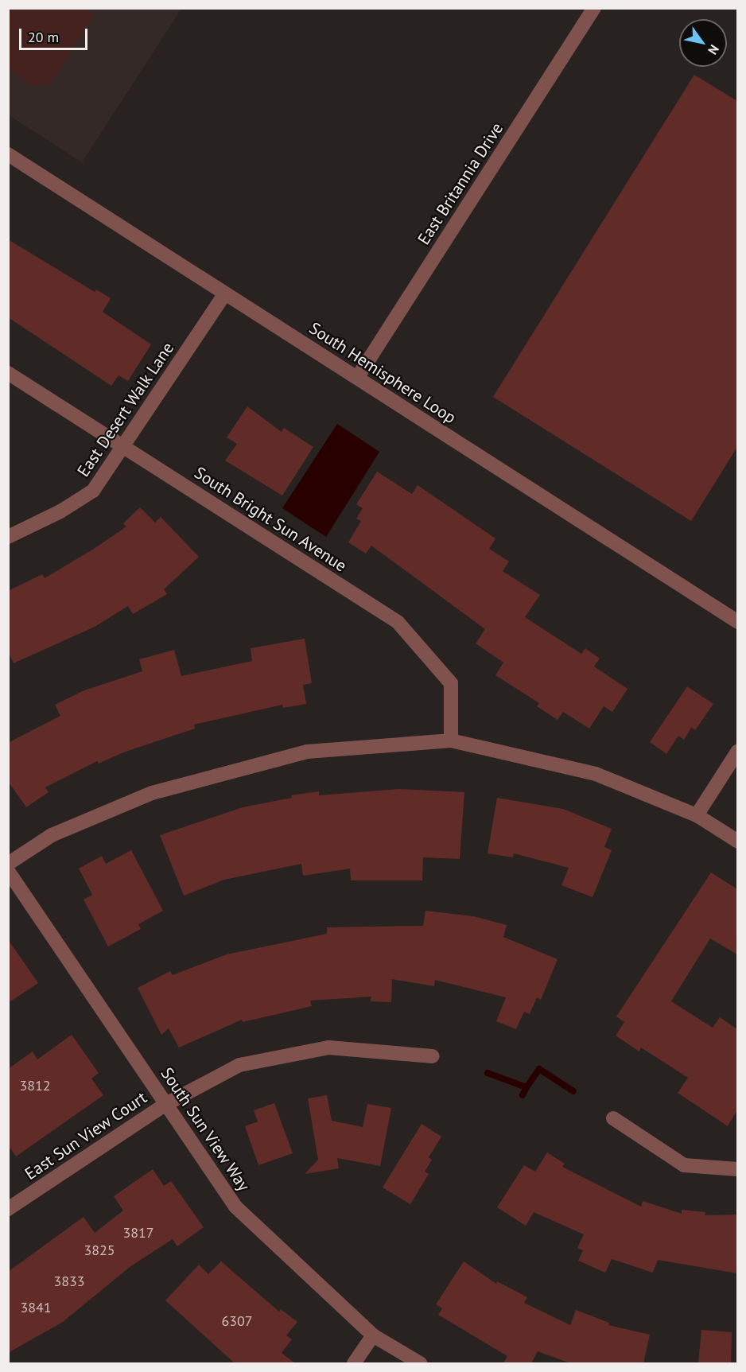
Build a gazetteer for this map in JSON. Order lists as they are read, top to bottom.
{
  "streets": {
    "street": [
      "East Britannia Drive",
      "South Hemisphere Loop",
      "East Desert Walk Lane",
      "South Bright Sun Avenue",
      "South Sun View Way",
      "East Sun View Court"
    ]
  },
  "crossings": [
    ["East Britannia Drive", "South Hemisphere Loop"],
    ["South Hemisphere Loop", "East Desert Walk Lane"],
    ["East Desert Walk Lane", "South Bright Sun Avenue"],
    ["South Sun View Way", "East Sun View Court"]
  ],
  "house_numbers": [
    "3812",
    "3817",
    "3825",
    "3833",
    "3841",
    "6307"
  ],
  "scale_bar": "20 m",
  "north": "bottom right"
}
